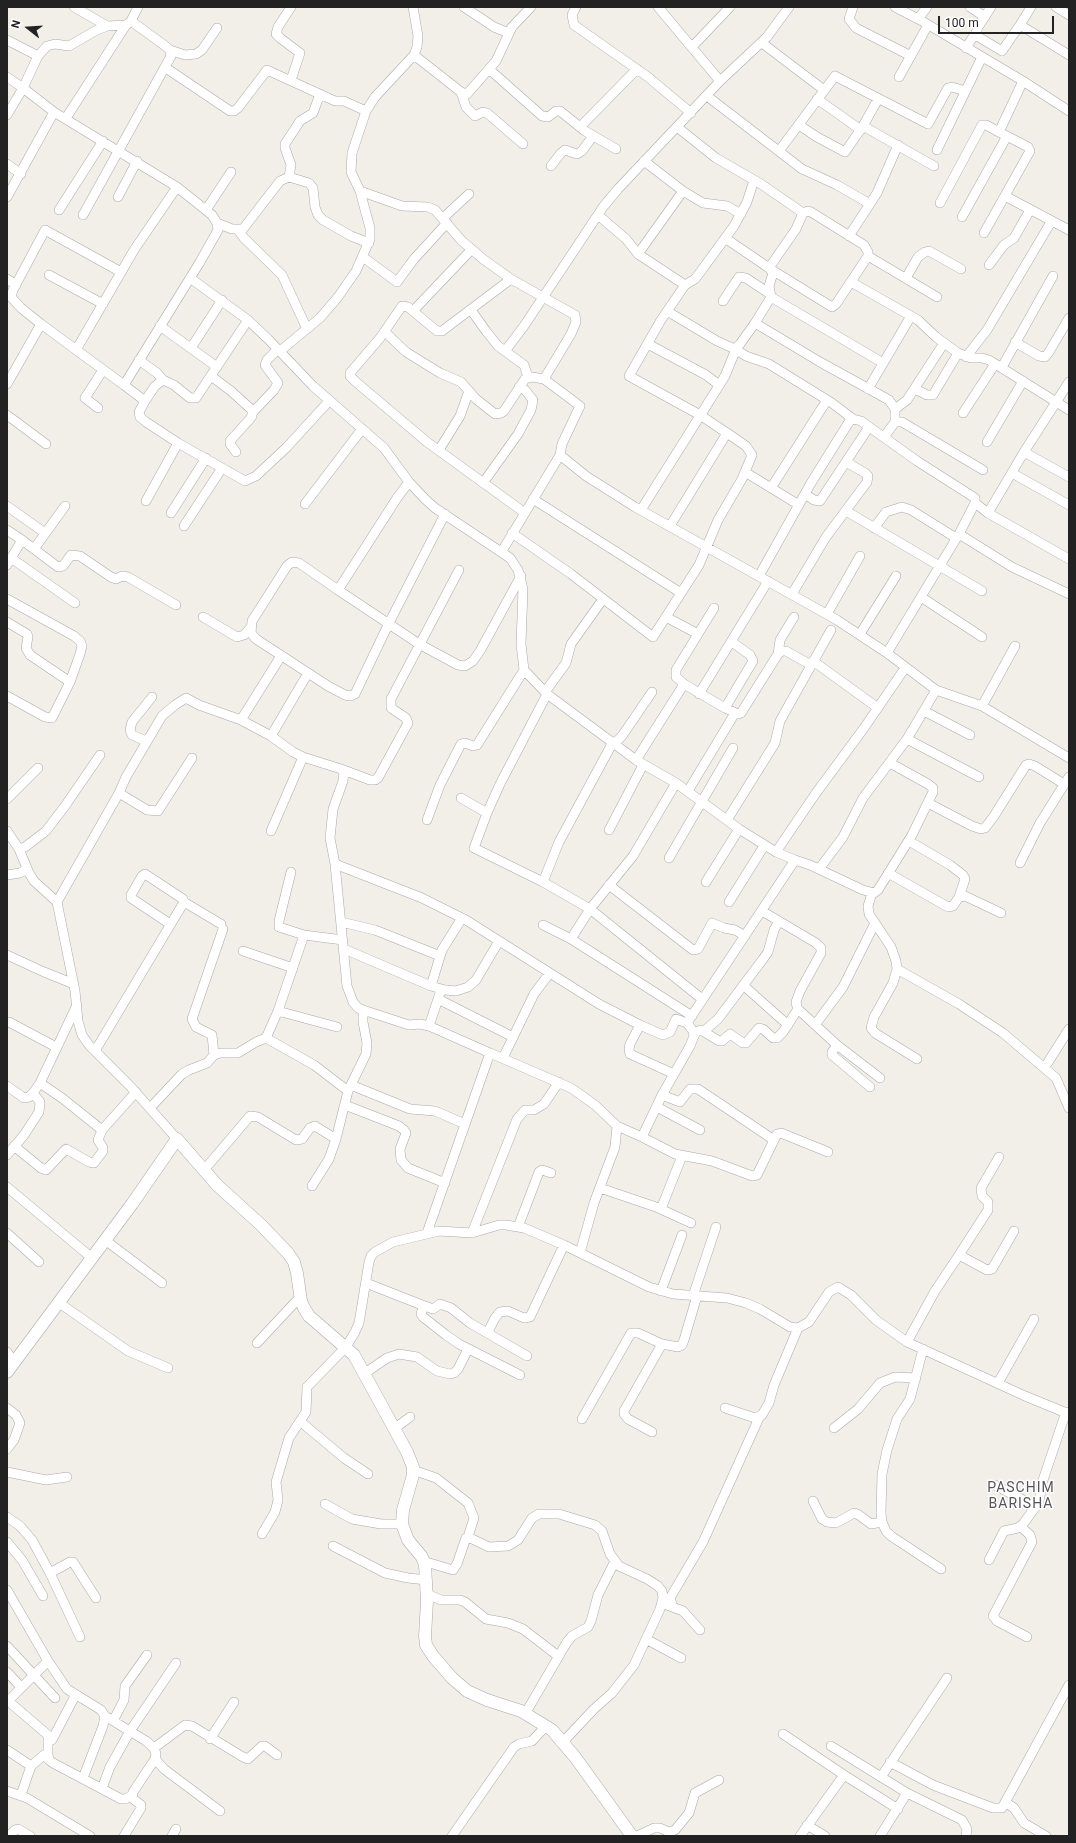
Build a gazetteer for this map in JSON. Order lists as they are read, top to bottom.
{
  "districts": ["PASCHIM BARISHA"],
  "scale_bar": "100 m",
  "north": "left"
}
